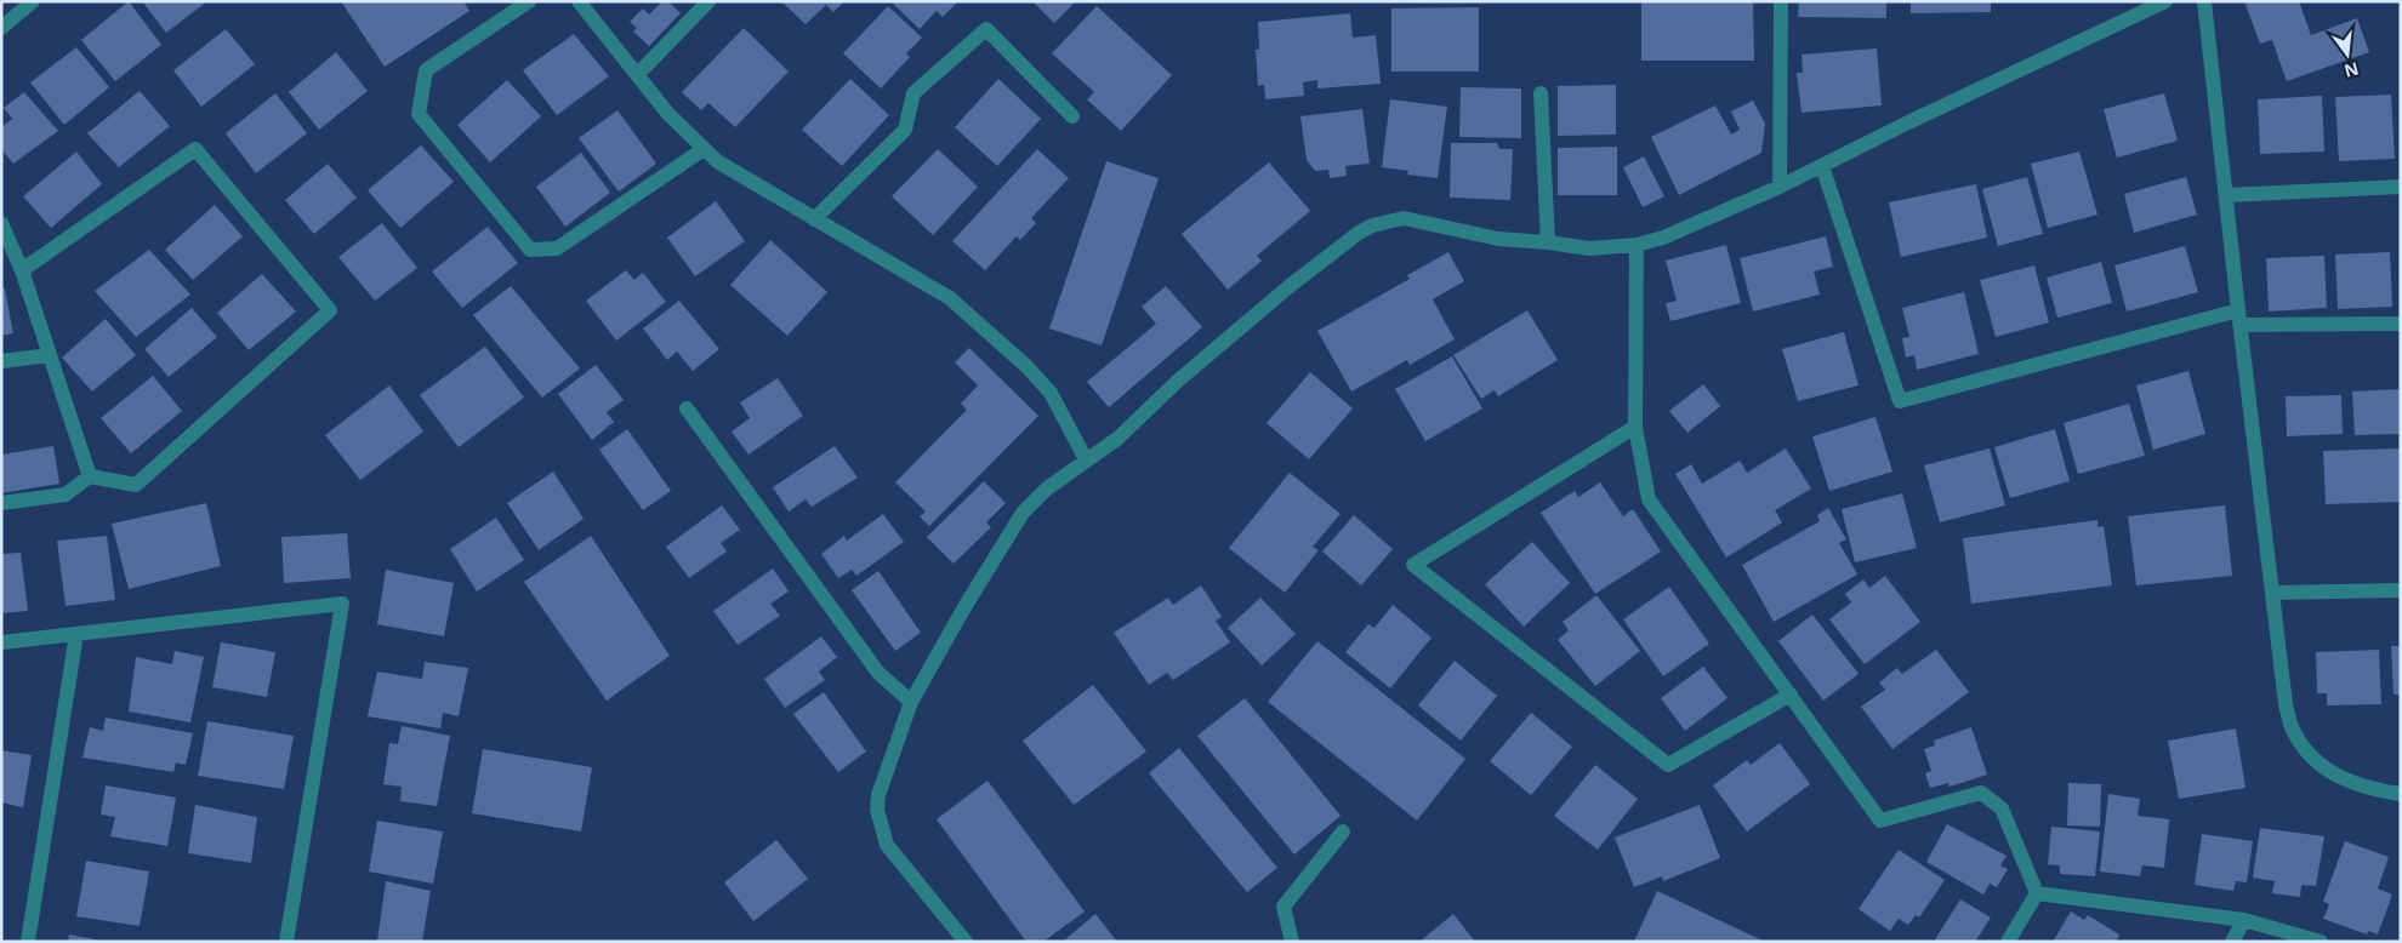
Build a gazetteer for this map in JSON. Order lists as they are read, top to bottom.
{
  "north": "bottom"
}
